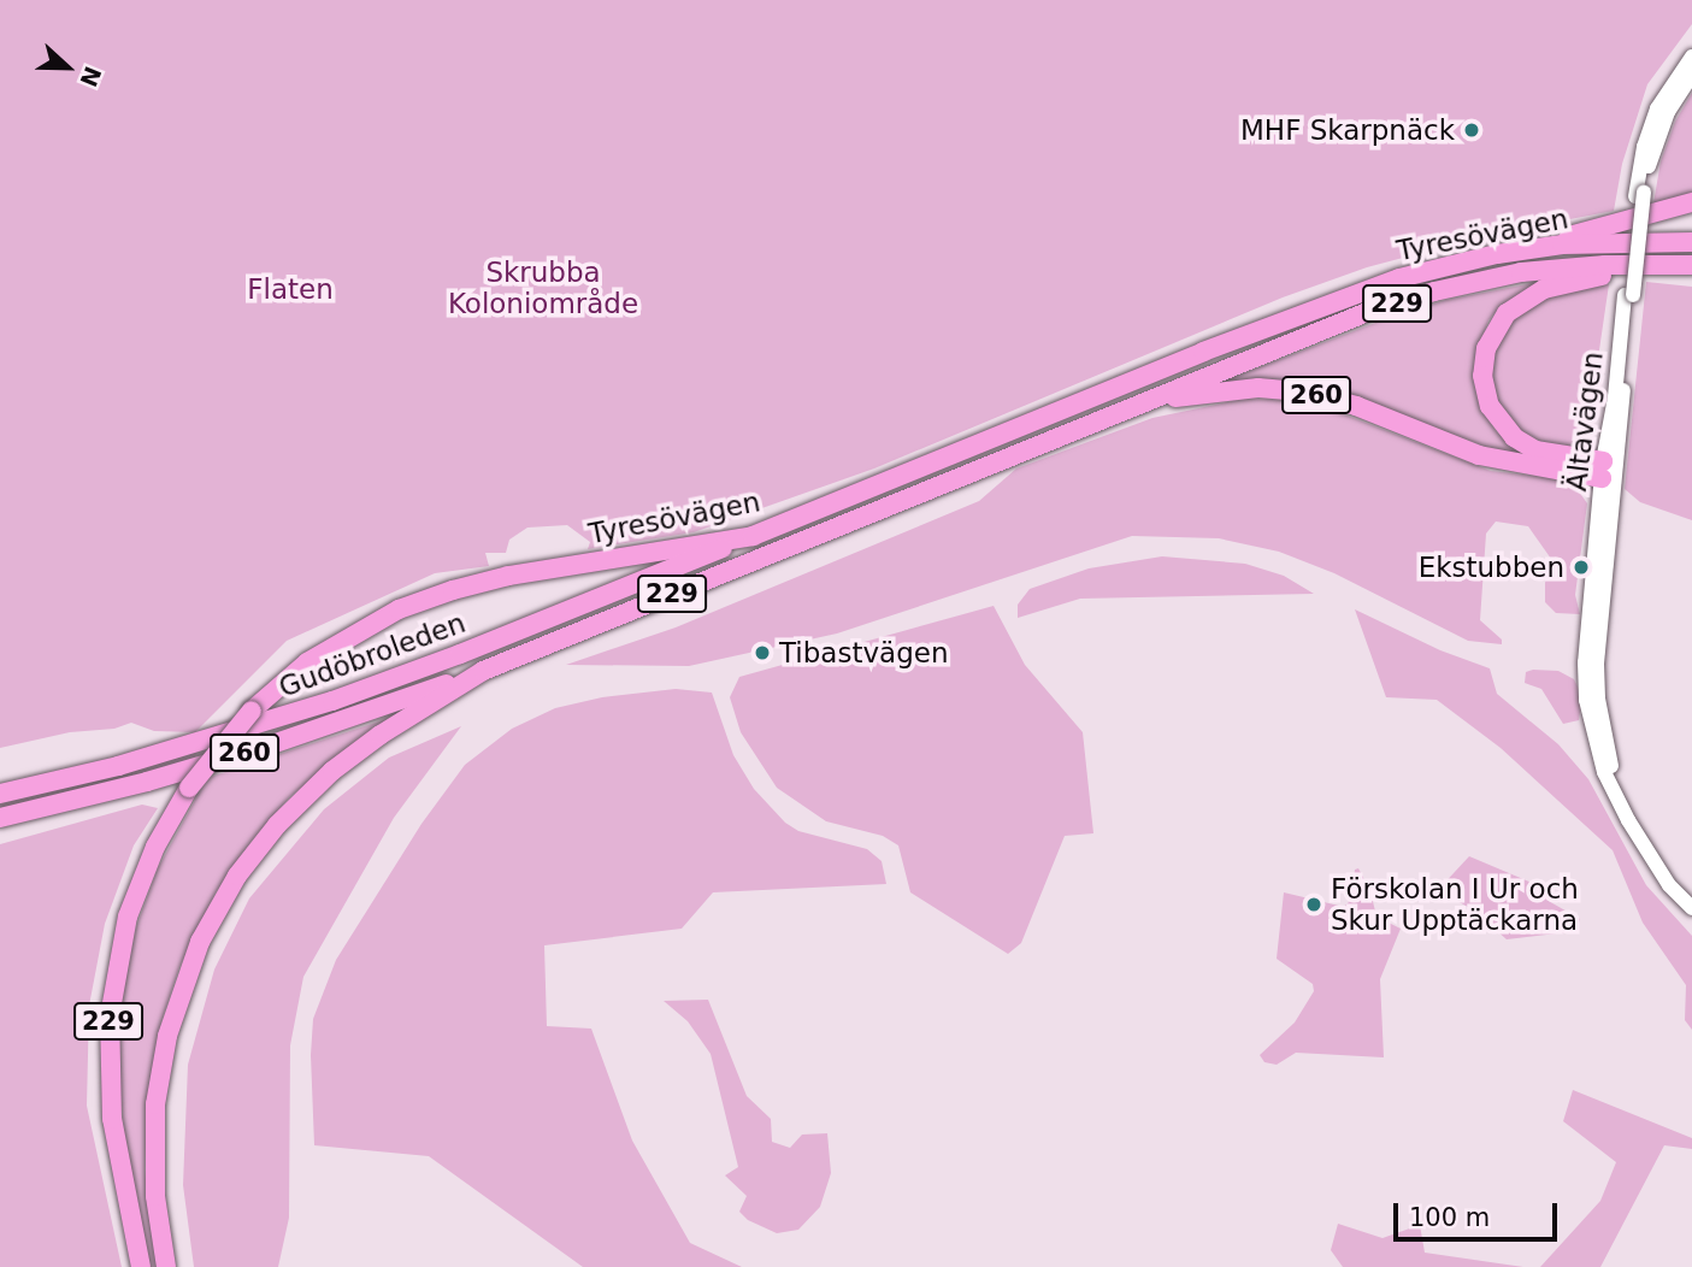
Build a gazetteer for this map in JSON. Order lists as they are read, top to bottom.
{
  "streets": {
    "highway": [
      "Tyresövägen",
      "229",
      "260",
      "Gudöbroleden"
    ],
    "main road": ["Ältavägen"]
  },
  "crossings": [
    ["Tyresövägen", "260"],
    ["Tyresövägen", "Gudöbroleden"],
    ["260", "Ältavägen"]
  ],
  "parks": ["Skrubba Koloniområde", "Flaten"],
  "places": [
    "MHF Skarpnäck",
    "Ekstubben",
    "Tibastvägen",
    "Förskolan I Ur och Skur Upptäckarna"
  ],
  "scale_bar": "100 m",
  "north": "right"
}
